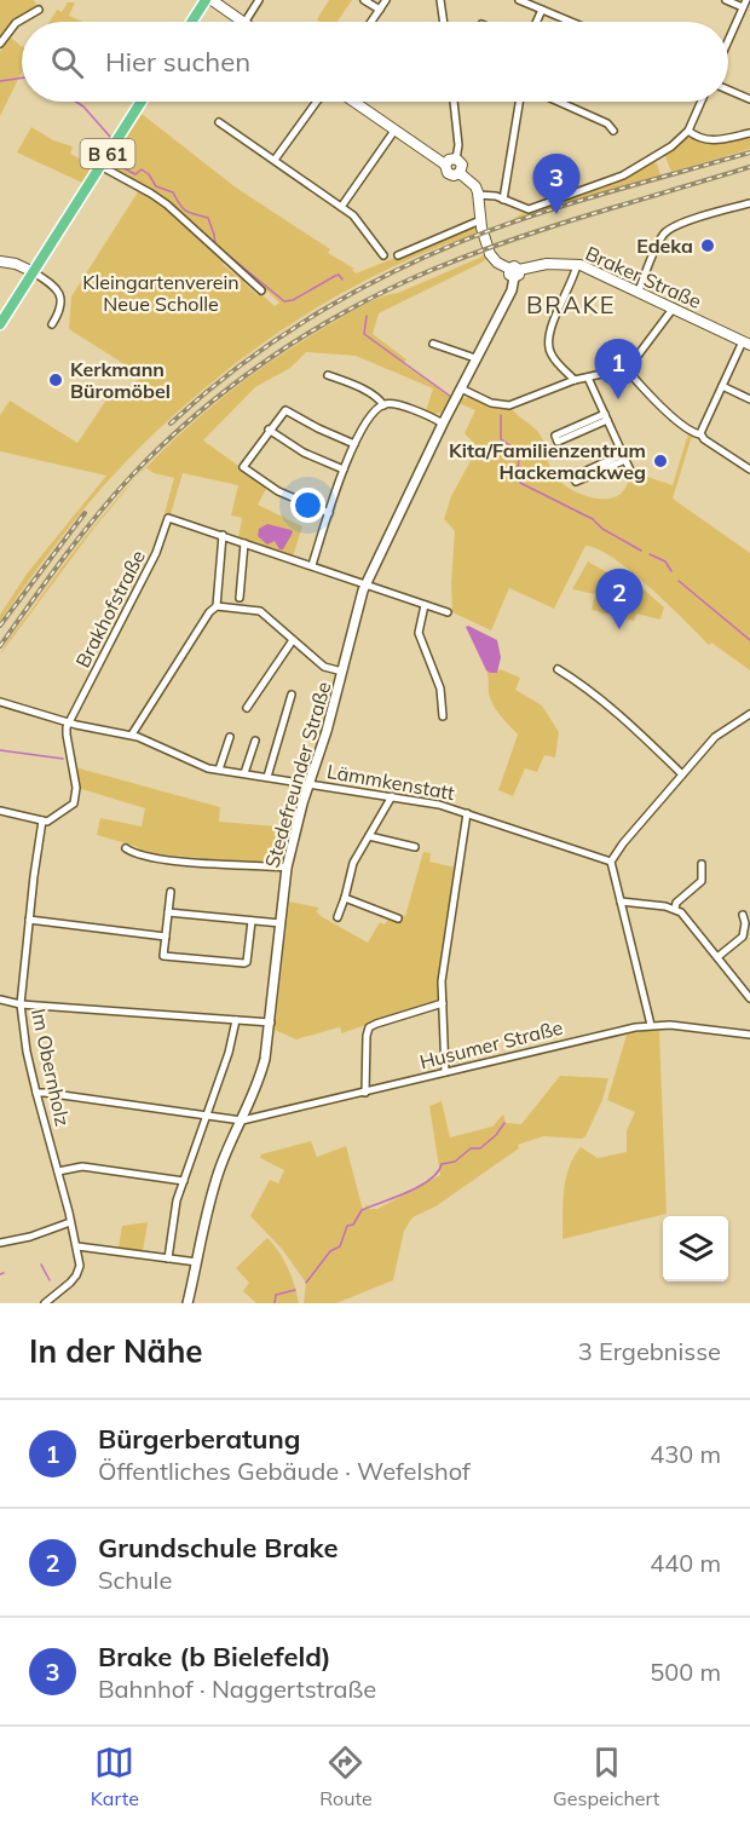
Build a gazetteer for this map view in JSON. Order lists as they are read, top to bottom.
{
  "streets": {
    "main road": ["B 61", "Braker Straße"],
    "street": [
      "Brakhofstraße",
      "Stedefreunder Straße",
      "Lämmkenstatt",
      "Husumer Straße",
      "Im Obernholz"
    ]
  },
  "crossings": [
    ["Braker Straße", "Stedefreunder Straße"],
    ["Brakhofstraße", "Stedefreunder Straße"],
    ["Brakhofstraße", "Lämmkenstatt"],
    ["Brakhofstraße", "Im Obernholz"],
    ["Stedefreunder Straße", "Lämmkenstatt"],
    ["Stedefreunder Straße", "Husumer Straße"]
  ],
  "districts": ["BRAKE"],
  "parks": ["Kleingartenverein Neue Scholle"],
  "places": ["Edeka", "Kerkmann Büromöbel", "Kita/Familienzentrum Hackemackweg"],
  "page": {
    "search": "Hier suchen",
    "pins": ["3", "1", "2"],
    "heading": ["In der Nähe", "3 Ergebnisse"],
    "list": [
      {
        "mark": "1",
        "name": "Bürgerberatung",
        "note": "Öffentliches Gebäude · Wefelshof",
        "value": "430 m"
      },
      {
        "mark": "2",
        "name": "Grundschule Brake",
        "note": "Schule",
        "value": "440 m"
      },
      {
        "mark": "3",
        "name": "Brake (b Bielefeld)",
        "note": "Bahnhof · Naggertstraße",
        "value": "500 m"
      }
    ],
    "nav": ["Karte", "Route", "Gespeichert"]
  }
}
